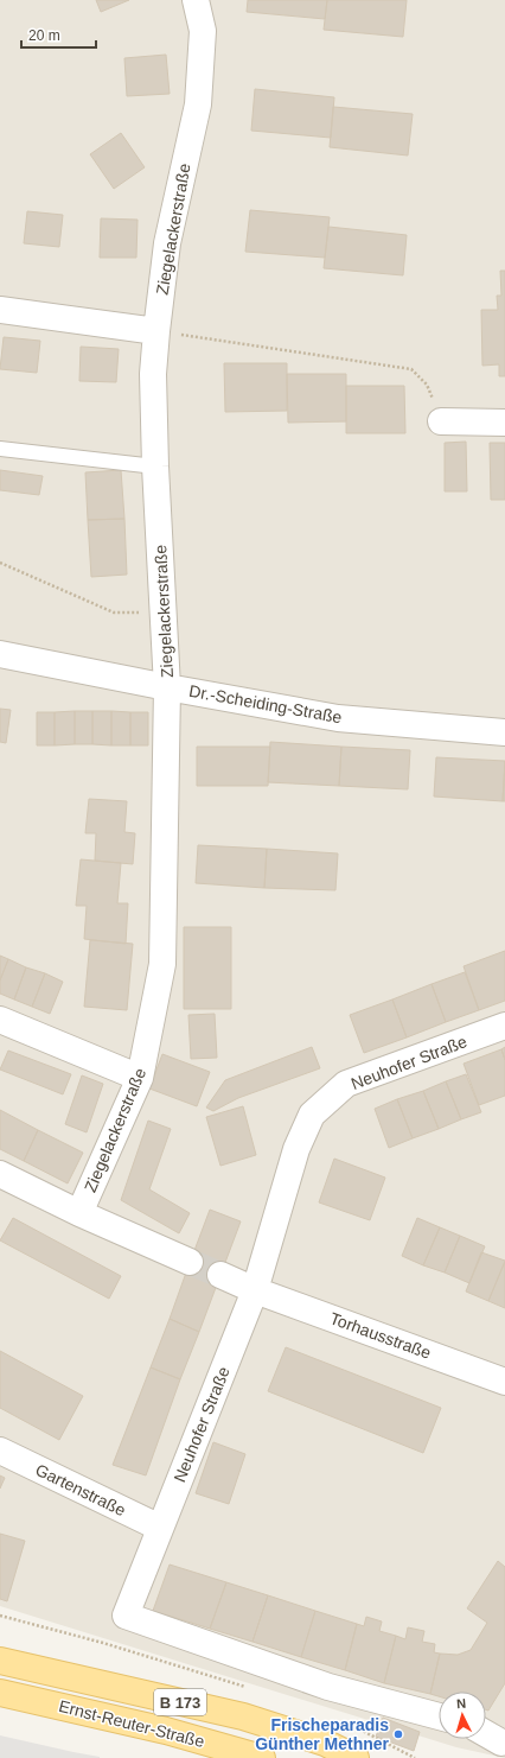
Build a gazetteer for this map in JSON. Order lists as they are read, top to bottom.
{
  "streets": {
    "main road": ["B 173", "Ernst-Reuter-Straße"],
    "street": [
      "Ziegelackerstraße",
      "Dr.-Scheiding-Straße",
      "Neuhofer Straße",
      "Torhausstraße",
      "Gartenstraße"
    ]
  },
  "crossings": [
    ["Ziegelackerstraße", "Dr.-Scheiding-Straße"],
    ["Neuhofer Straße", "Torhausstraße"],
    ["Neuhofer Straße", "Gartenstraße"]
  ],
  "places": ["Frischeparadis Günther Methner"],
  "scale_bar": "20 m",
  "north": "top"
}
